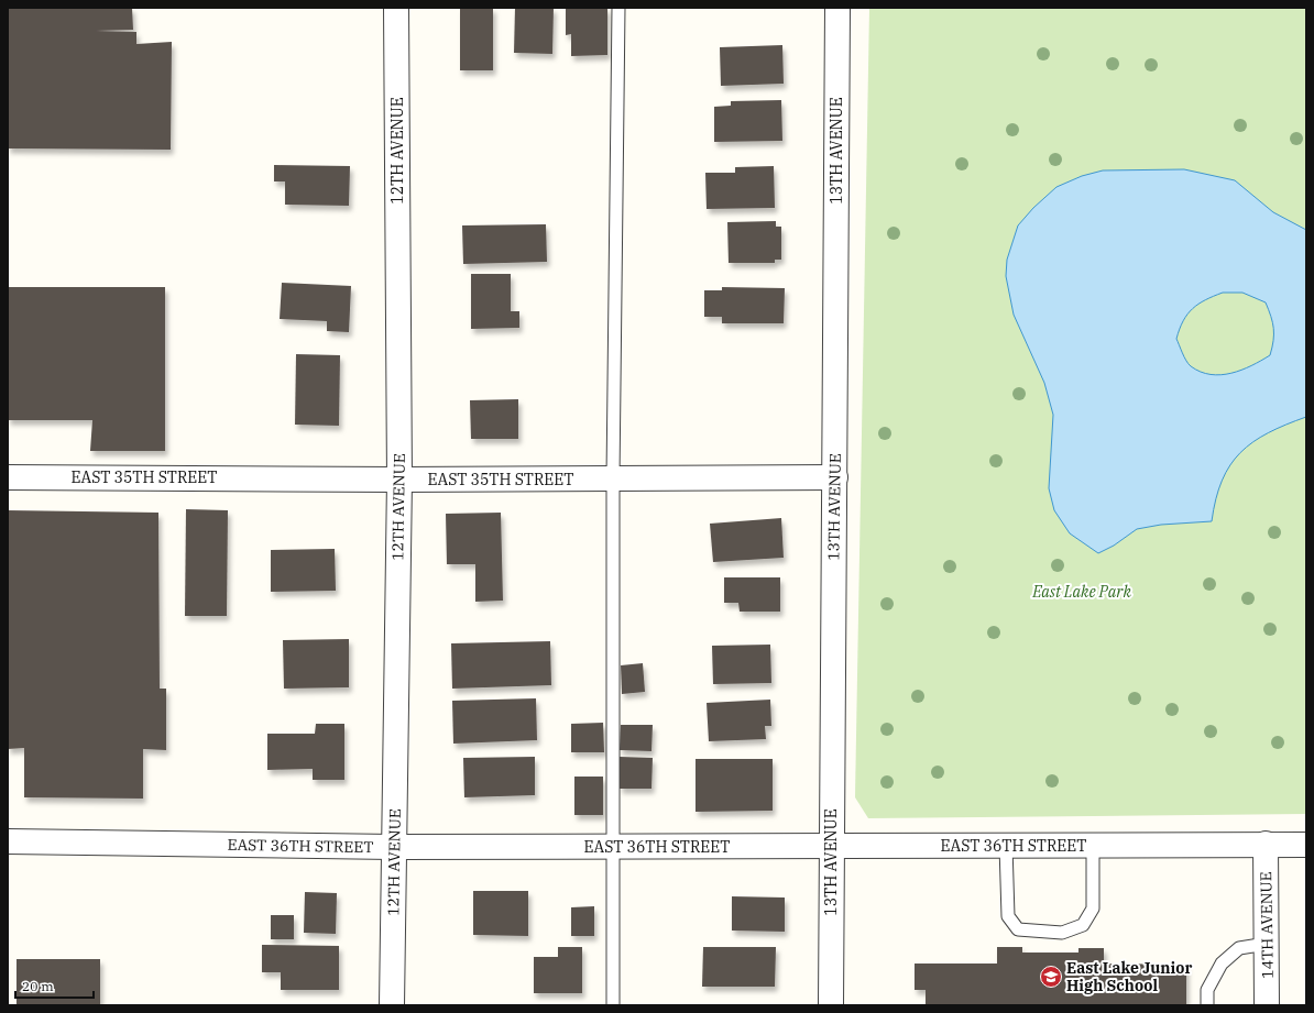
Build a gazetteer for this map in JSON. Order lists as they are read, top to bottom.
{
  "streets": {
    "street": [
      "12TH AVENUE",
      "13TH AVENUE",
      "EAST 35TH STREET",
      "EAST 36TH STREET",
      "14TH AVENUE"
    ]
  },
  "crossings": [
    ["12TH AVENUE", "EAST 35TH STREET"],
    ["12TH AVENUE", "EAST 36TH STREET"],
    ["13TH AVENUE", "EAST 35TH STREET"],
    ["13TH AVENUE", "EAST 36TH STREET"],
    ["EAST 36TH STREET", "14TH AVENUE"]
  ],
  "parks": ["East Lake Park"],
  "places": {
    "school or university": ["East Lake Junior High School"]
  },
  "scale_bar": "20 m"
}
